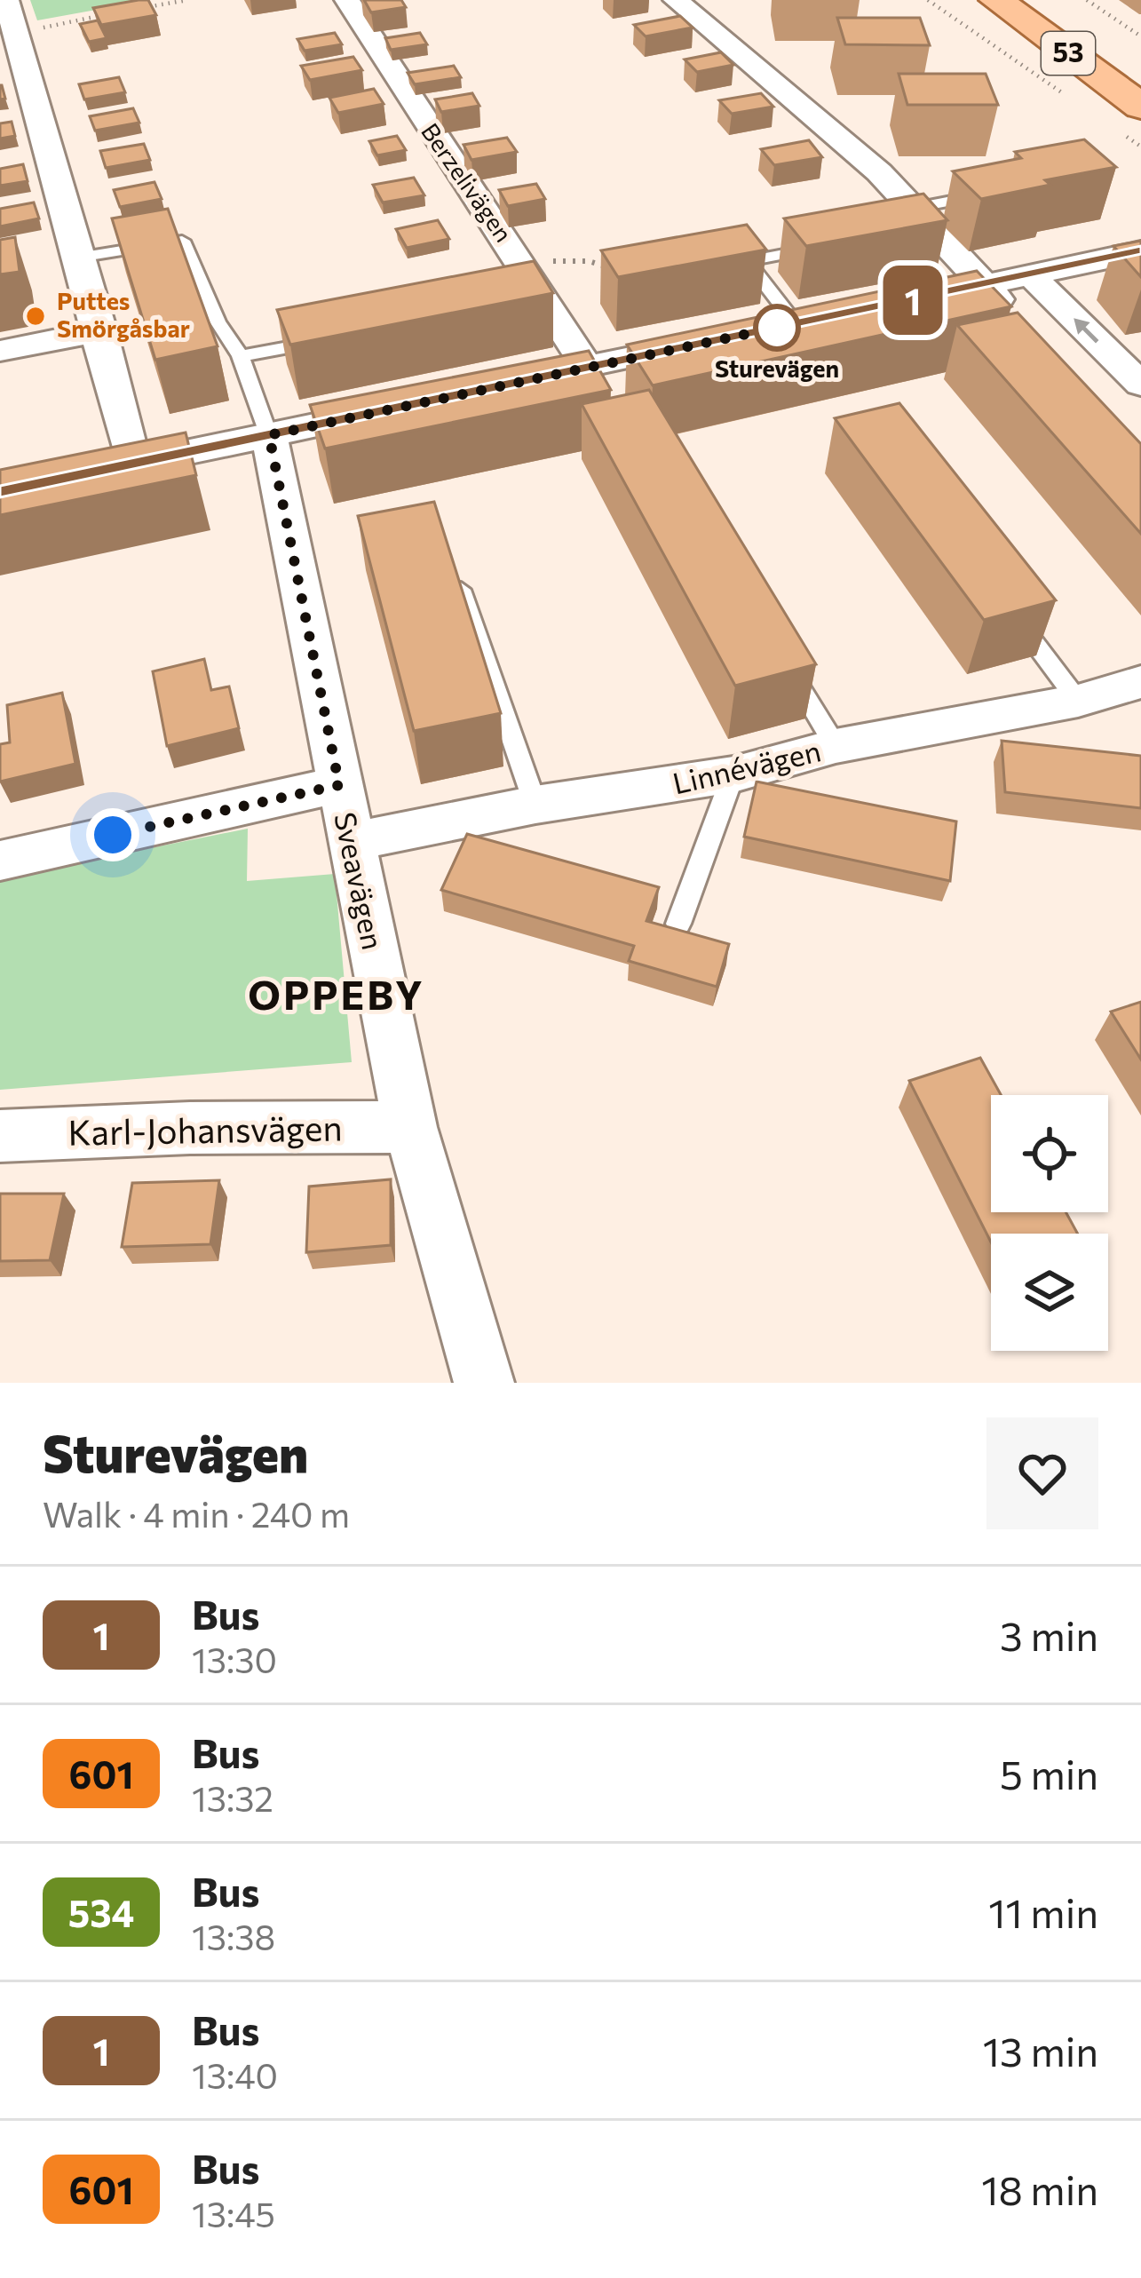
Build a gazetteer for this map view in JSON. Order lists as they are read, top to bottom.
{
  "streets": {
    "main road": ["53"],
    "street": [
      "Berzelivägen",
      "Linnévägen",
      "Sveavägen",
      "Karl-Johansvägen"
    ]
  },
  "crossings": [
    ["Linnévägen", "Sveavägen"],
    ["Sveavägen", "Karl-Johansvägen"]
  ],
  "districts": ["OPPEBY"],
  "places": ["Puttes Smörgåsbar", "Sturevägen"],
  "lines": ["bus line 1"],
  "page": {
    "on_map": "1",
    "heading": ["Sturevägen", "Walk · 4 min · 240 m"],
    "list": [
      {
        "mark": "1",
        "name": "Bus",
        "note": "13:30",
        "value": "3 min"
      },
      {
        "mark": "601",
        "name": "Bus",
        "note": "13:32",
        "value": "5 min"
      },
      {
        "mark": "534",
        "name": "Bus",
        "note": "13:38",
        "value": "11 min"
      },
      {
        "mark": "1",
        "name": "Bus",
        "note": "13:40",
        "value": "13 min"
      },
      {
        "mark": "601",
        "name": "Bus",
        "note": "13:45",
        "value": "18 min"
      }
    ]
  }
}
